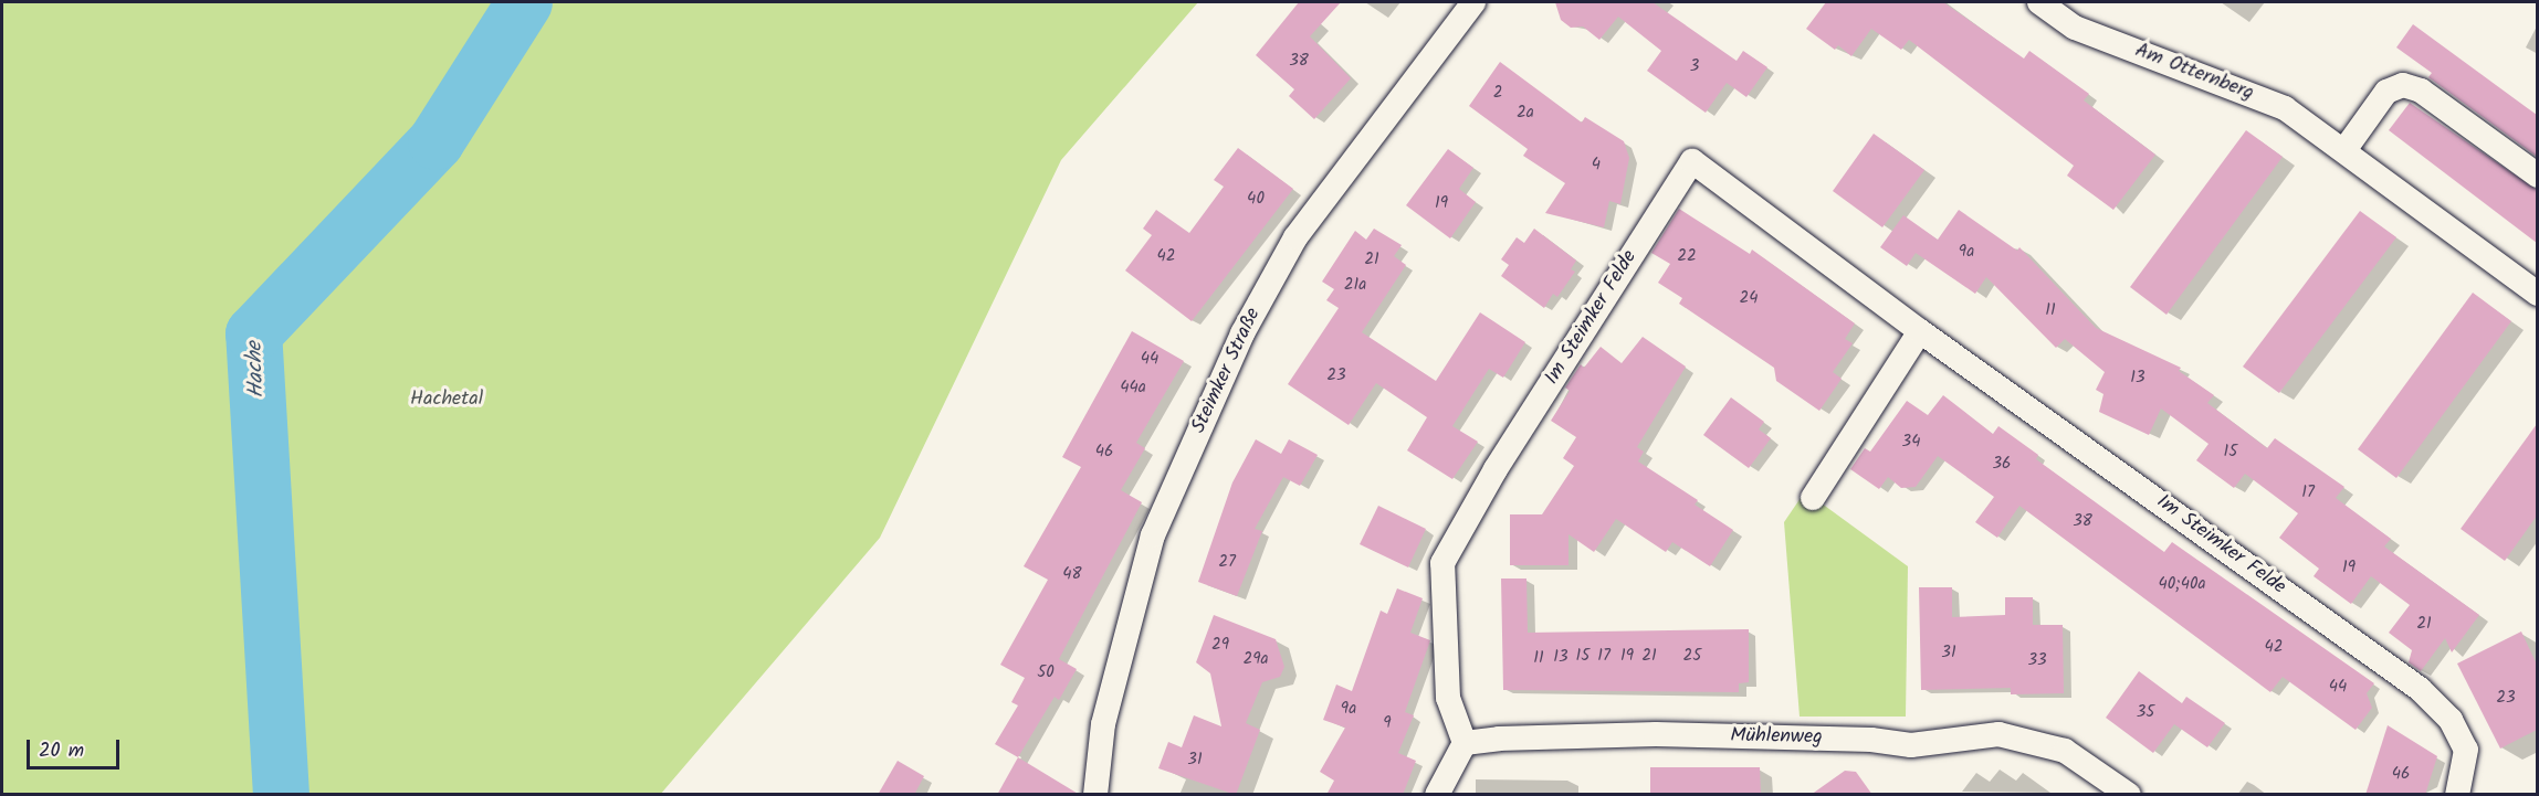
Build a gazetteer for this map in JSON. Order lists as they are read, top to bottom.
{
  "streets": {
    "street": [
      "Am Otternberg",
      "Im Steimker Felde",
      "Steimker Straße",
      "Mühlenweg"
    ]
  },
  "crossings": [
    ["Im Steimker Felde", "Mühlenweg"]
  ],
  "water": ["Hache"],
  "parks": ["Hachetal"],
  "house_numbers": [
    "38",
    "3",
    "2",
    "2a",
    "4",
    "40",
    "19",
    "9a",
    "42",
    "22",
    "21",
    "21a",
    "24",
    "11",
    "44",
    "23",
    "13",
    "44a",
    "34",
    "46",
    "15",
    "36",
    "17",
    "38",
    "27",
    "19",
    "48",
    "40;40a",
    "21",
    "29",
    "42",
    "31",
    "15",
    "17",
    "19",
    "21",
    "25",
    "13",
    "11",
    "29a",
    "33",
    "50",
    "44",
    "23",
    "9a",
    "35",
    "9",
    "31",
    "46"
  ],
  "scale_bar": "20 m"
}
